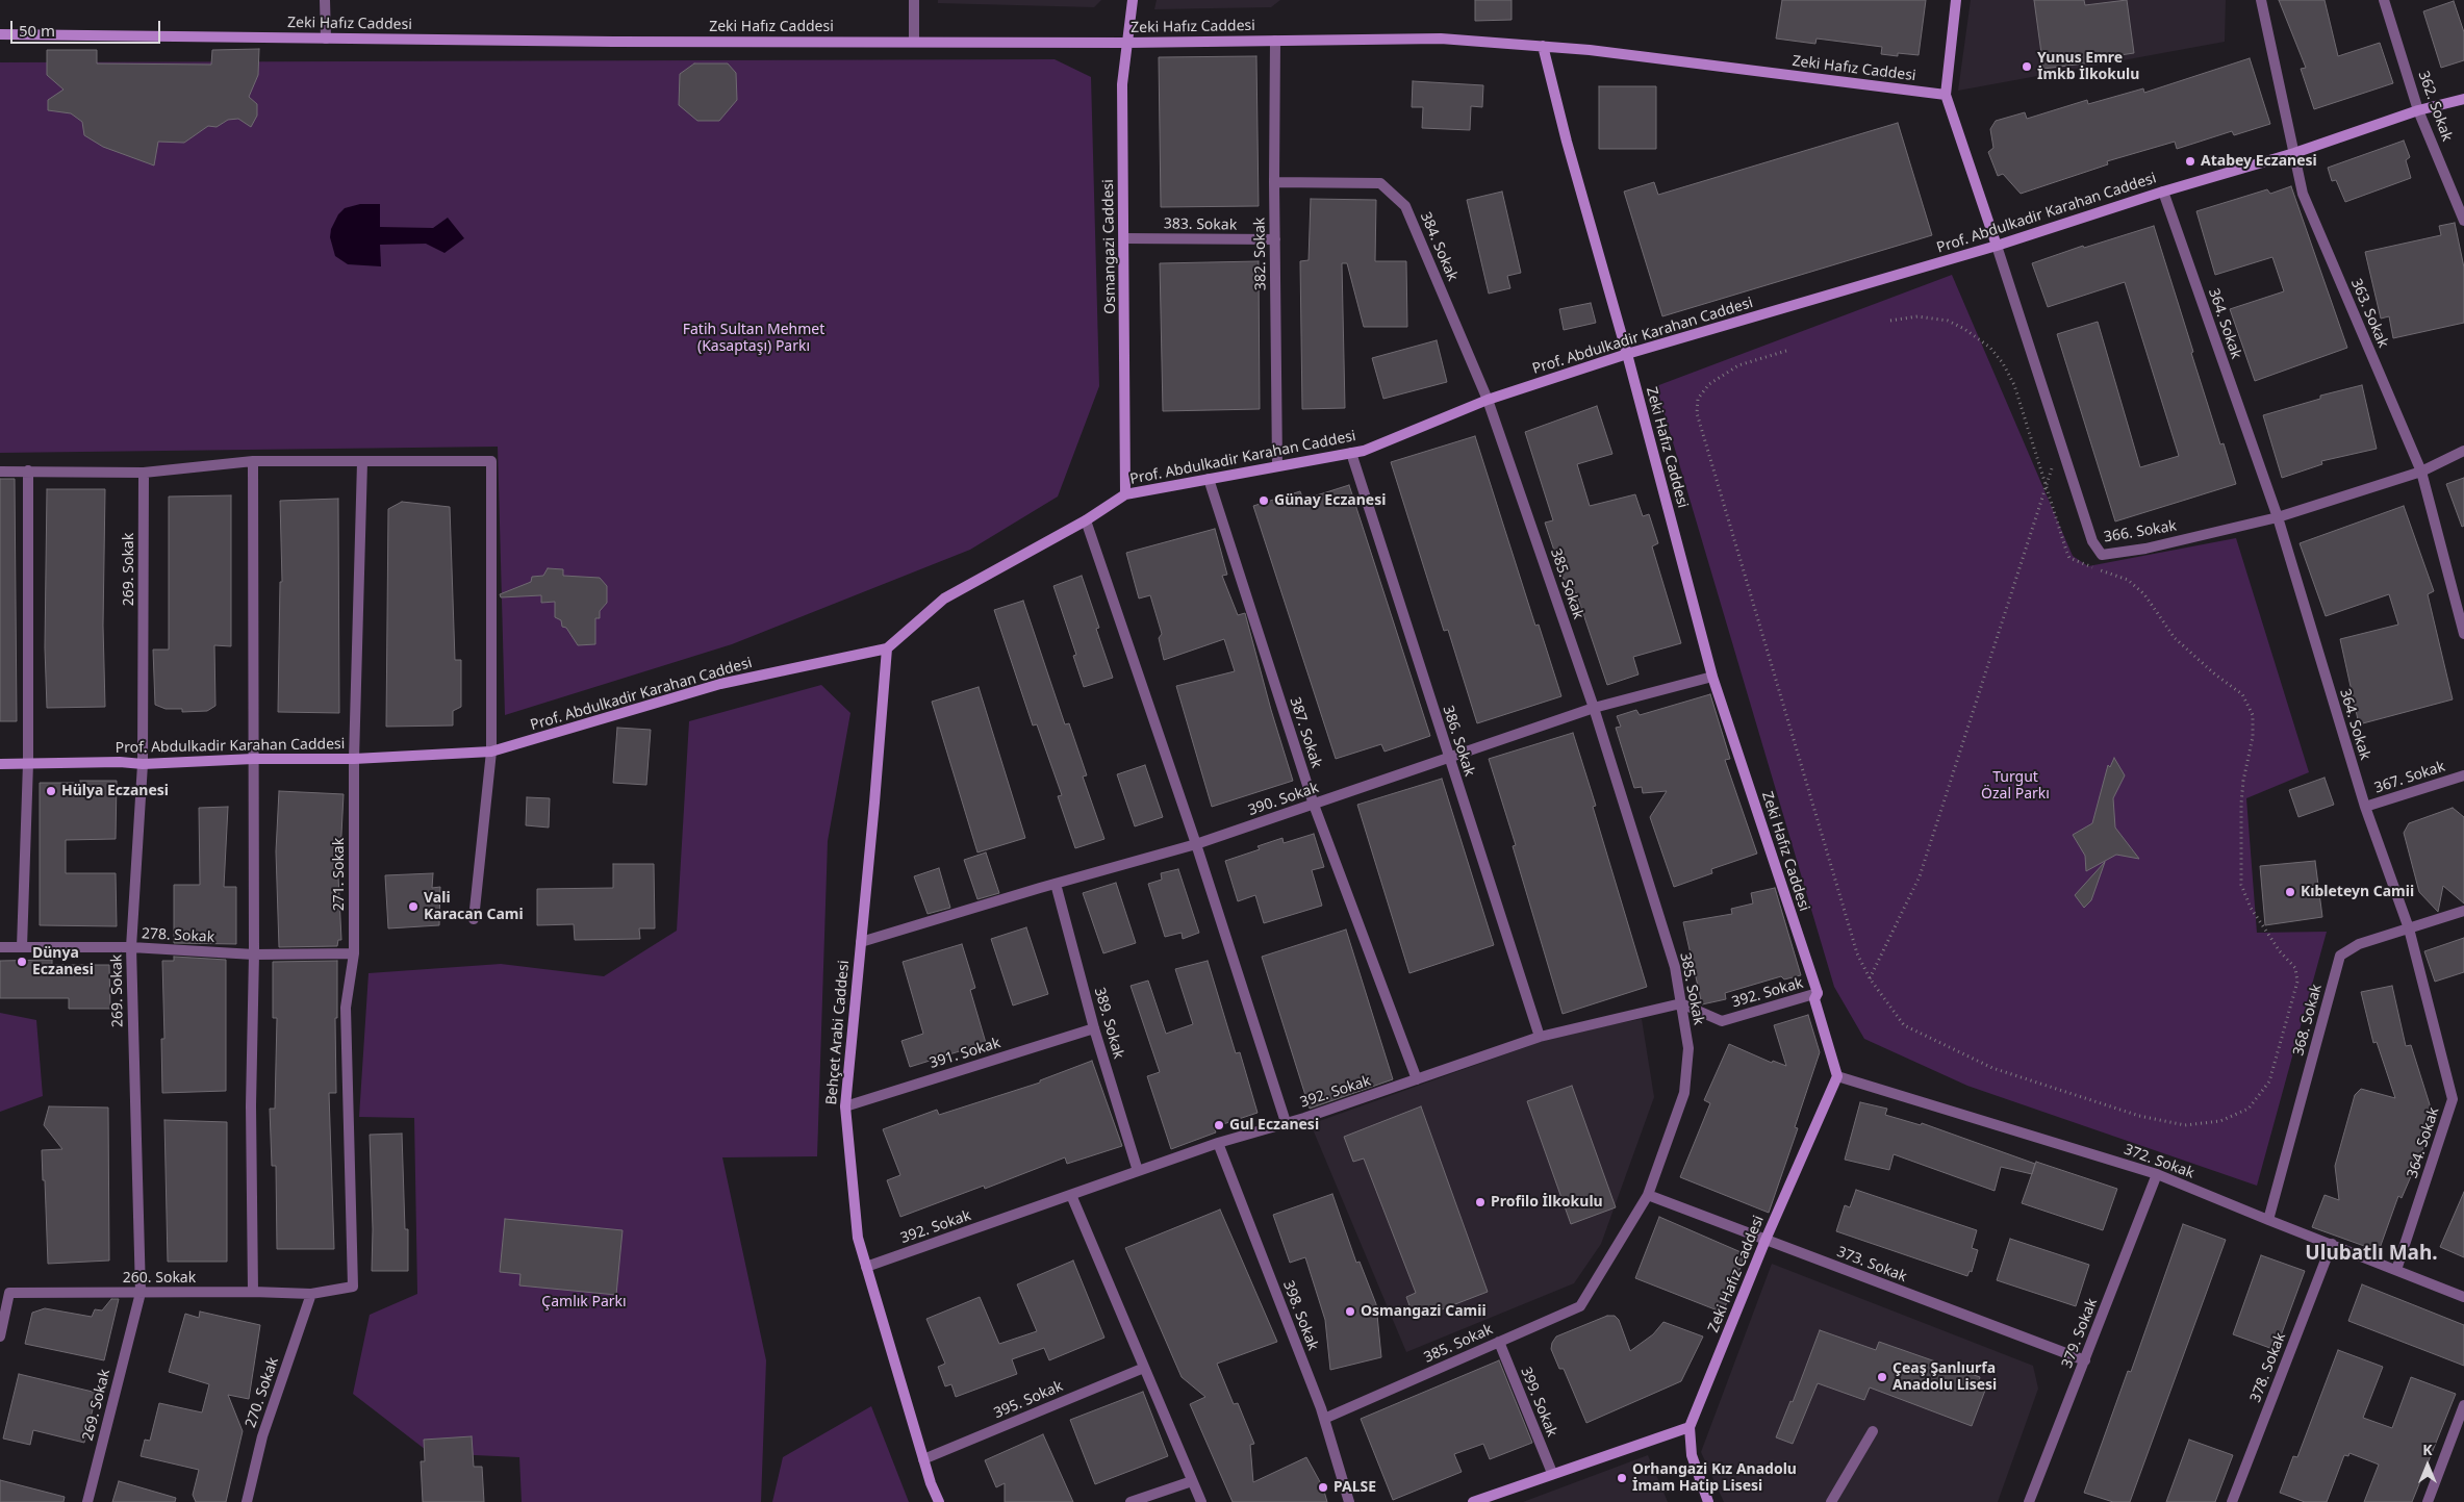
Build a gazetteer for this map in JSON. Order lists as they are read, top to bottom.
{
  "streets": {
    "main road": [
      "Zeki Hafız Caddesi",
      "Prof. Abdulkadir Karahan Caddesi",
      "Osmangazi Caddesi",
      "Behçet Arabi Caddesi"
    ],
    "street": [
      "362. Sokak",
      "383. Sokak",
      "384. Sokak",
      "382. Sokak",
      "363. Sokak",
      "364. Sokak",
      "366. Sokak",
      "269. Sokak",
      "385. Sokak",
      "387. Sokak",
      "386. Sokak",
      "367. Sokak",
      "390. Sokak",
      "271. Sokak",
      "278. Sokak",
      "392. Sokak",
      "368. Sokak",
      "389. Sokak",
      "391. Sokak",
      "372. Sokak",
      "373. Sokak",
      "260. Sokak",
      "398. Sokak",
      "379. Sokak",
      "378. Sokak",
      "270. Sokak",
      "395. Sokak",
      "399. Sokak"
    ]
  },
  "crossings": [
    ["Zeki Hafız Caddesi", "Prof. Abdulkadir Karahan Caddesi"],
    ["Zeki Hafız Caddesi", "Osmangazi Caddesi"],
    ["Zeki Hafız Caddesi", "382. Sokak"],
    ["Zeki Hafız Caddesi", "390. Sokak"],
    ["Zeki Hafız Caddesi", "392. Sokak"],
    ["Zeki Hafız Caddesi", "372. Sokak"],
    ["Zeki Hafız Caddesi", "373. Sokak"],
    ["362. Sokak", "Prof. Abdulkadir Karahan Caddesi"],
    ["Prof. Abdulkadir Karahan Caddesi", "Osmangazi Caddesi"],
    ["Prof. Abdulkadir Karahan Caddesi", "384. Sokak"],
    ["Prof. Abdulkadir Karahan Caddesi", "382. Sokak"],
    ["Prof. Abdulkadir Karahan Caddesi", "363. Sokak"],
    ["Prof. Abdulkadir Karahan Caddesi", "364. Sokak"],
    ["Prof. Abdulkadir Karahan Caddesi", "366. Sokak"],
    ["Prof. Abdulkadir Karahan Caddesi", "269. Sokak"],
    ["Prof. Abdulkadir Karahan Caddesi", "385. Sokak"],
    ["Prof. Abdulkadir Karahan Caddesi", "387. Sokak"],
    ["Prof. Abdulkadir Karahan Caddesi", "386. Sokak"],
    ["Prof. Abdulkadir Karahan Caddesi", "271. Sokak"],
    ["Prof. Abdulkadir Karahan Caddesi", "Behçet Arabi Caddesi"],
    ["383. Sokak", "Osmangazi Caddesi"],
    ["383. Sokak", "382. Sokak"],
    ["384. Sokak", "382. Sokak"],
    ["384. Sokak", "385. Sokak"],
    ["363. Sokak", "366. Sokak"],
    ["364. Sokak", "366. Sokak"],
    ["364. Sokak", "367. Sokak"],
    ["364. Sokak", "368. Sokak"],
    ["364. Sokak", "372. Sokak"],
    ["269. Sokak", "278. Sokak"],
    ["269. Sokak", "260. Sokak"],
    ["385. Sokak", "390. Sokak"],
    ["385. Sokak", "392. Sokak"],
    ["385. Sokak", "373. Sokak"],
    ["385. Sokak", "398. Sokak"],
    ["385. Sokak", "399. Sokak"],
    ["387. Sokak", "390. Sokak"],
    ["387. Sokak", "392. Sokak"],
    ["386. Sokak", "390. Sokak"],
    ["386. Sokak", "392. Sokak"],
    ["390. Sokak", "389. Sokak"],
    ["390. Sokak", "Behçet Arabi Caddesi"],
    ["271. Sokak", "278. Sokak"],
    ["271. Sokak", "260. Sokak"],
    ["392. Sokak", "389. Sokak"],
    ["392. Sokak", "Behçet Arabi Caddesi"],
    ["392. Sokak", "398. Sokak"],
    ["368. Sokak", "372. Sokak"],
    ["389. Sokak", "391. Sokak"],
    ["Behçet Arabi Caddesi", "391. Sokak"],
    ["Behçet Arabi Caddesi", "395. Sokak"],
    ["372. Sokak", "379. Sokak"],
    ["372. Sokak", "378. Sokak"],
    ["373. Sokak", "379. Sokak"],
    ["260. Sokak", "270. Sokak"]
  ],
  "districts": ["Ulubatlı Mah."],
  "parks": ["Fatih Sultan Mehmet (Kasaptaşı) Parkı", "Turgut Özal Parkı", "Çamlık Parkı"],
  "places": [
    "Yunus Emre İmkb İlkokulu",
    "Atabey Eczanesi",
    "Günay Eczanesi",
    "Hülya Eczanesi",
    "Kıbleteyn Camii",
    "Vali Karacan Cami",
    "Dünya Eczanesi",
    "Gul Eczanesi",
    "Profilo İlkokulu",
    "Osmangazi Camii",
    "Çeaş Şanlıurfa Anadolu Lisesi",
    "Orhangazi Kız Anadolu İmam Hatip Lisesi",
    "PALSE"
  ],
  "scale_bar": "50 m",
  "north": "top"
}
